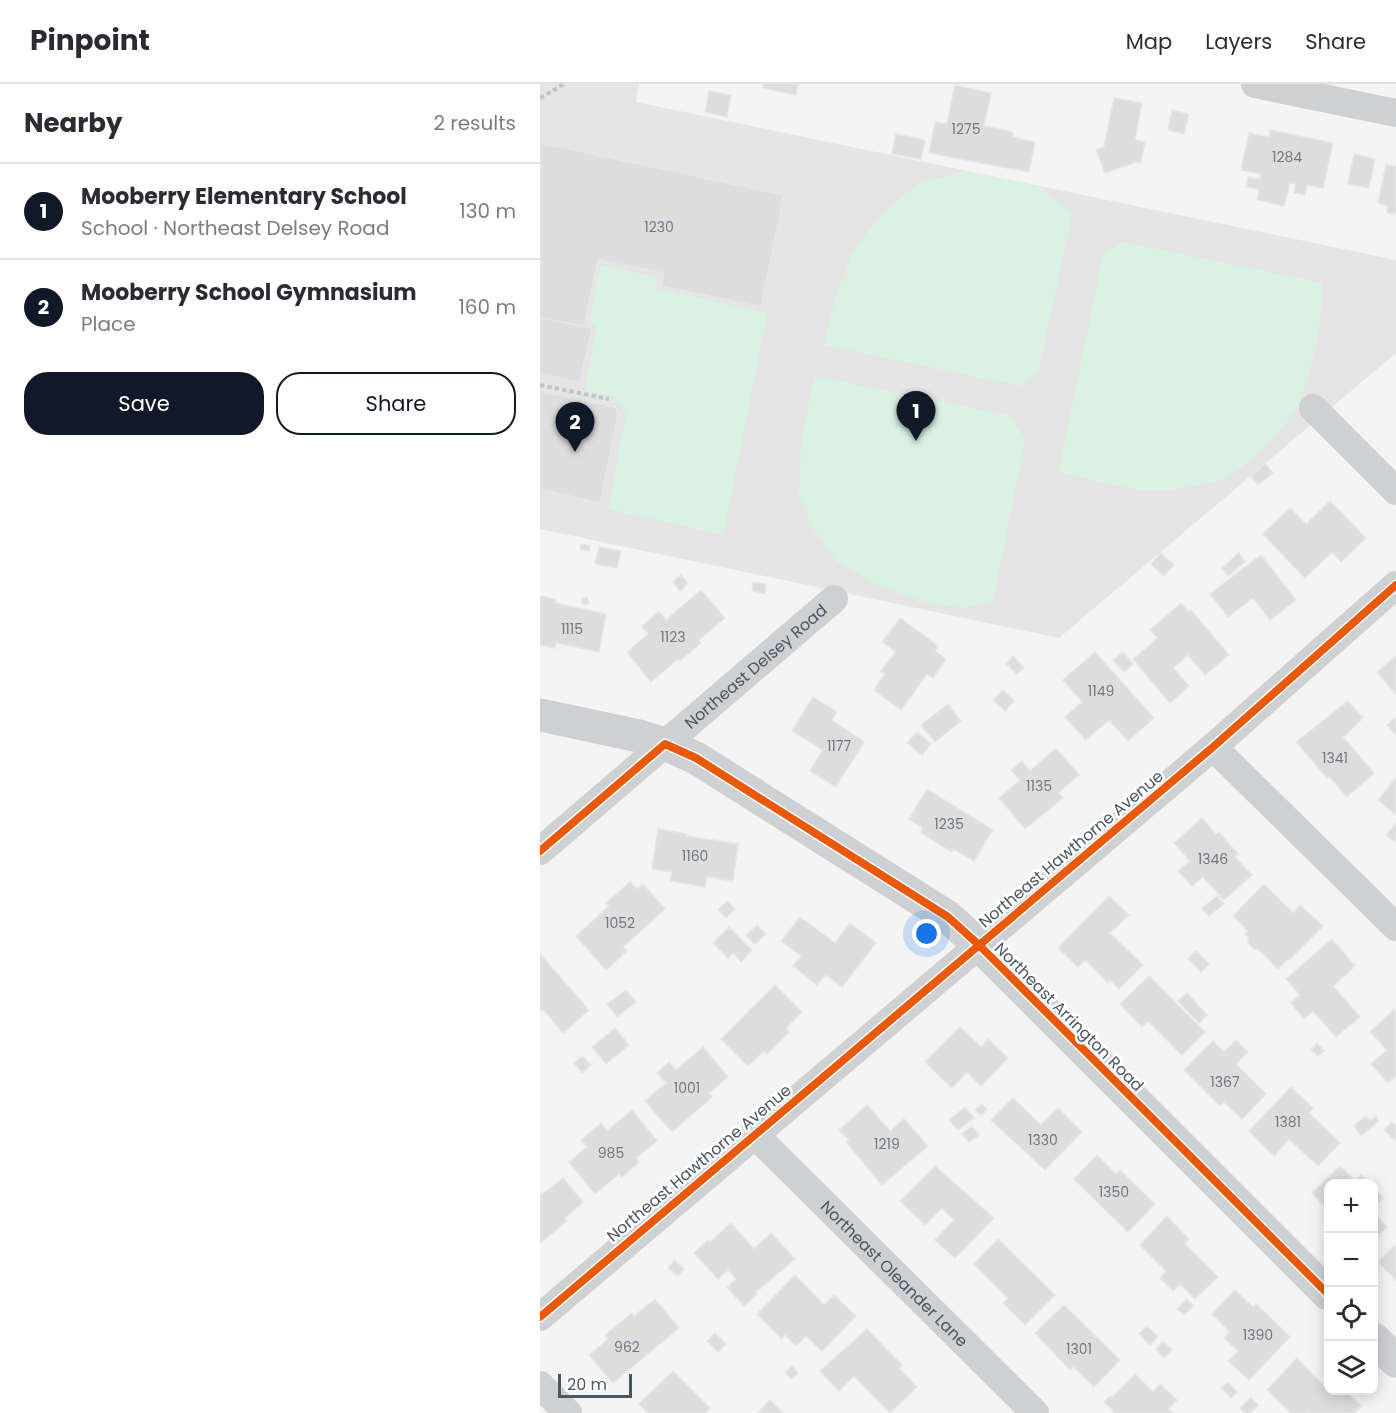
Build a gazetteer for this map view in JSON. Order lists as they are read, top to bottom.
{
  "streets": {
    "street": [
      "Northeast Delsey Road",
      "Northeast Hawthorne Avenue",
      "Northeast Arrington Road",
      "Northeast Oleander Lane"
    ]
  },
  "crossings": [
    ["Northeast Delsey Road", "Northeast Arrington Road"],
    ["Northeast Hawthorne Avenue", "Northeast Arrington Road"],
    ["Northeast Hawthorne Avenue", "Northeast Oleander Lane"]
  ],
  "house_numbers": [
    "1275",
    "1284",
    "1230",
    "1115",
    "1123",
    "1149",
    "1177",
    "1341",
    "1135",
    "1235",
    "1160",
    "1346",
    "1052",
    "1367",
    "1001",
    "1381",
    "1330",
    "1219",
    "985",
    "1350",
    "1390",
    "962",
    "1301"
  ],
  "scale_bar": "20 m",
  "page": {
    "header": "Pinpoint",
    "nav": ["Map", "Layers", "Share"],
    "heading": ["Nearby", "2 results"],
    "list": [
      {
        "mark": "1",
        "name": "Mooberry Elementary School",
        "note": "School · Northeast Delsey Road",
        "value": "130 m"
      },
      {
        "mark": "2",
        "name": "Mooberry School Gymnasium",
        "note": "Place",
        "value": "160 m"
      }
    ],
    "buttons": ["Save", "Share"],
    "pins": ["1", "2"],
    "map_buttons": ["+", "−"],
    "scale": "20 m"
  }
}
